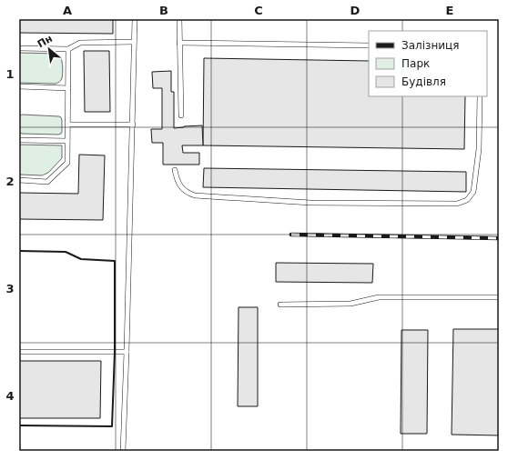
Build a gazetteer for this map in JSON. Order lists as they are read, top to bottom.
{
  "legend": ["Залізниця", "Парк", "Будівля"],
  "north": "top left",
  "grid": {
    "columns": [
      "A",
      "B",
      "C",
      "D",
      "E"
    ],
    "rows": [
      "1",
      "2",
      "3",
      "4"
    ]
  }
}
